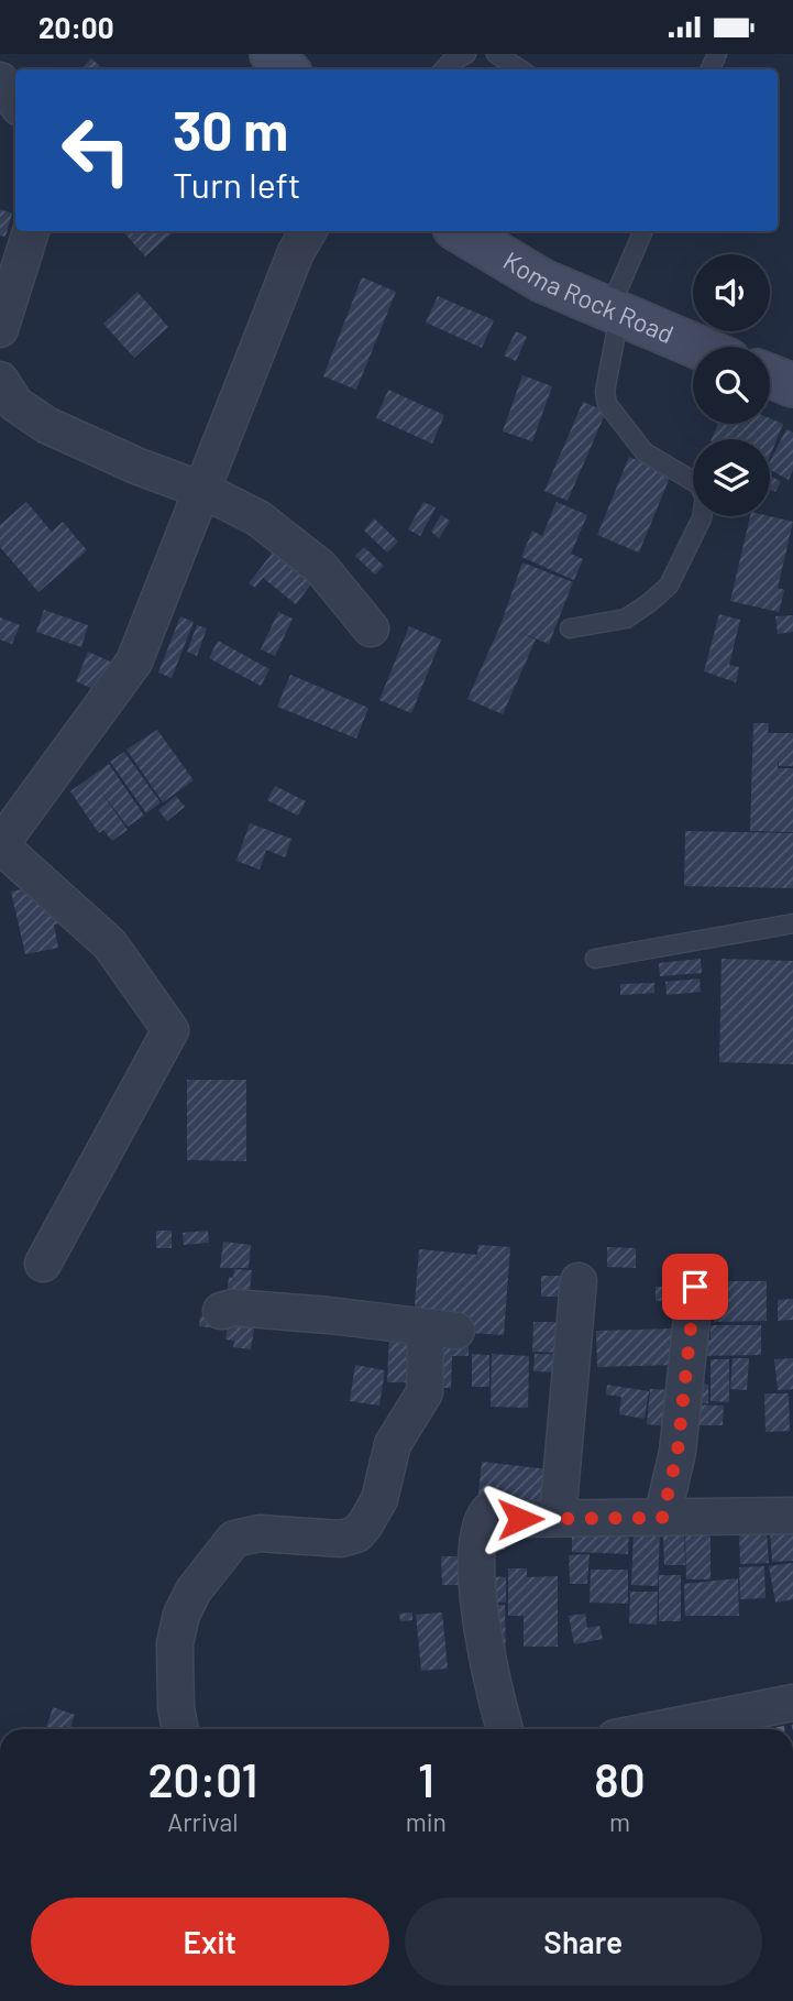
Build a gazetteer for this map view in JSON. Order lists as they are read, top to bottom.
{
  "streets": {
    "main road": ["Koma Rock Road"]
  },
  "page": {
    "status": "20:00",
    "turn": ["30 m", "Turn left"],
    "eta": [
      "20:01",
      "Arrival",
      "1",
      "min",
      "80",
      "m"
    ],
    "buttons": ["Exit", "Share"]
  }
}
